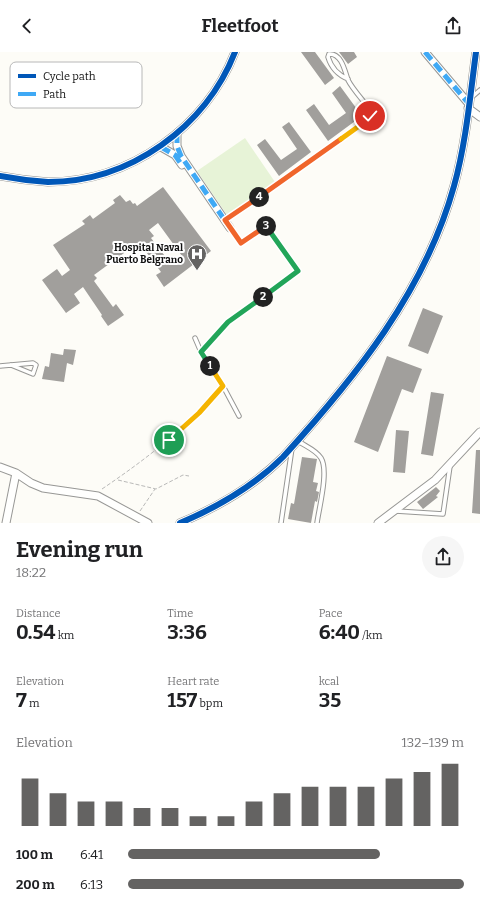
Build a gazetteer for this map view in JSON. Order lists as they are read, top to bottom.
{
  "places": {
    "hospital": ["Hospital Naval Puerto Belgrano"]
  },
  "legend": ["Cycle path", "Path"],
  "page": {
    "header": "Fleetfoot",
    "pins": [
      "4",
      "3",
      "2",
      "1"
    ],
    "heading": ["Evening run", "18:22"],
    "stats": [
      ["Distance", "0.54 km"],
      ["Time", "3:36"],
      ["Pace", "6:40 /km"],
      ["Elevation", "7 m"],
      ["Heart rate", "157 bpm"],
      ["kcal", "35"]
    ],
    "chart": ["Elevation", "132–139 m"],
    "list": [
      {
        "name": "100 m",
        "note": "6:41"
      },
      {
        "name": "200 m",
        "note": "6:13"
      }
    ]
  }
}
